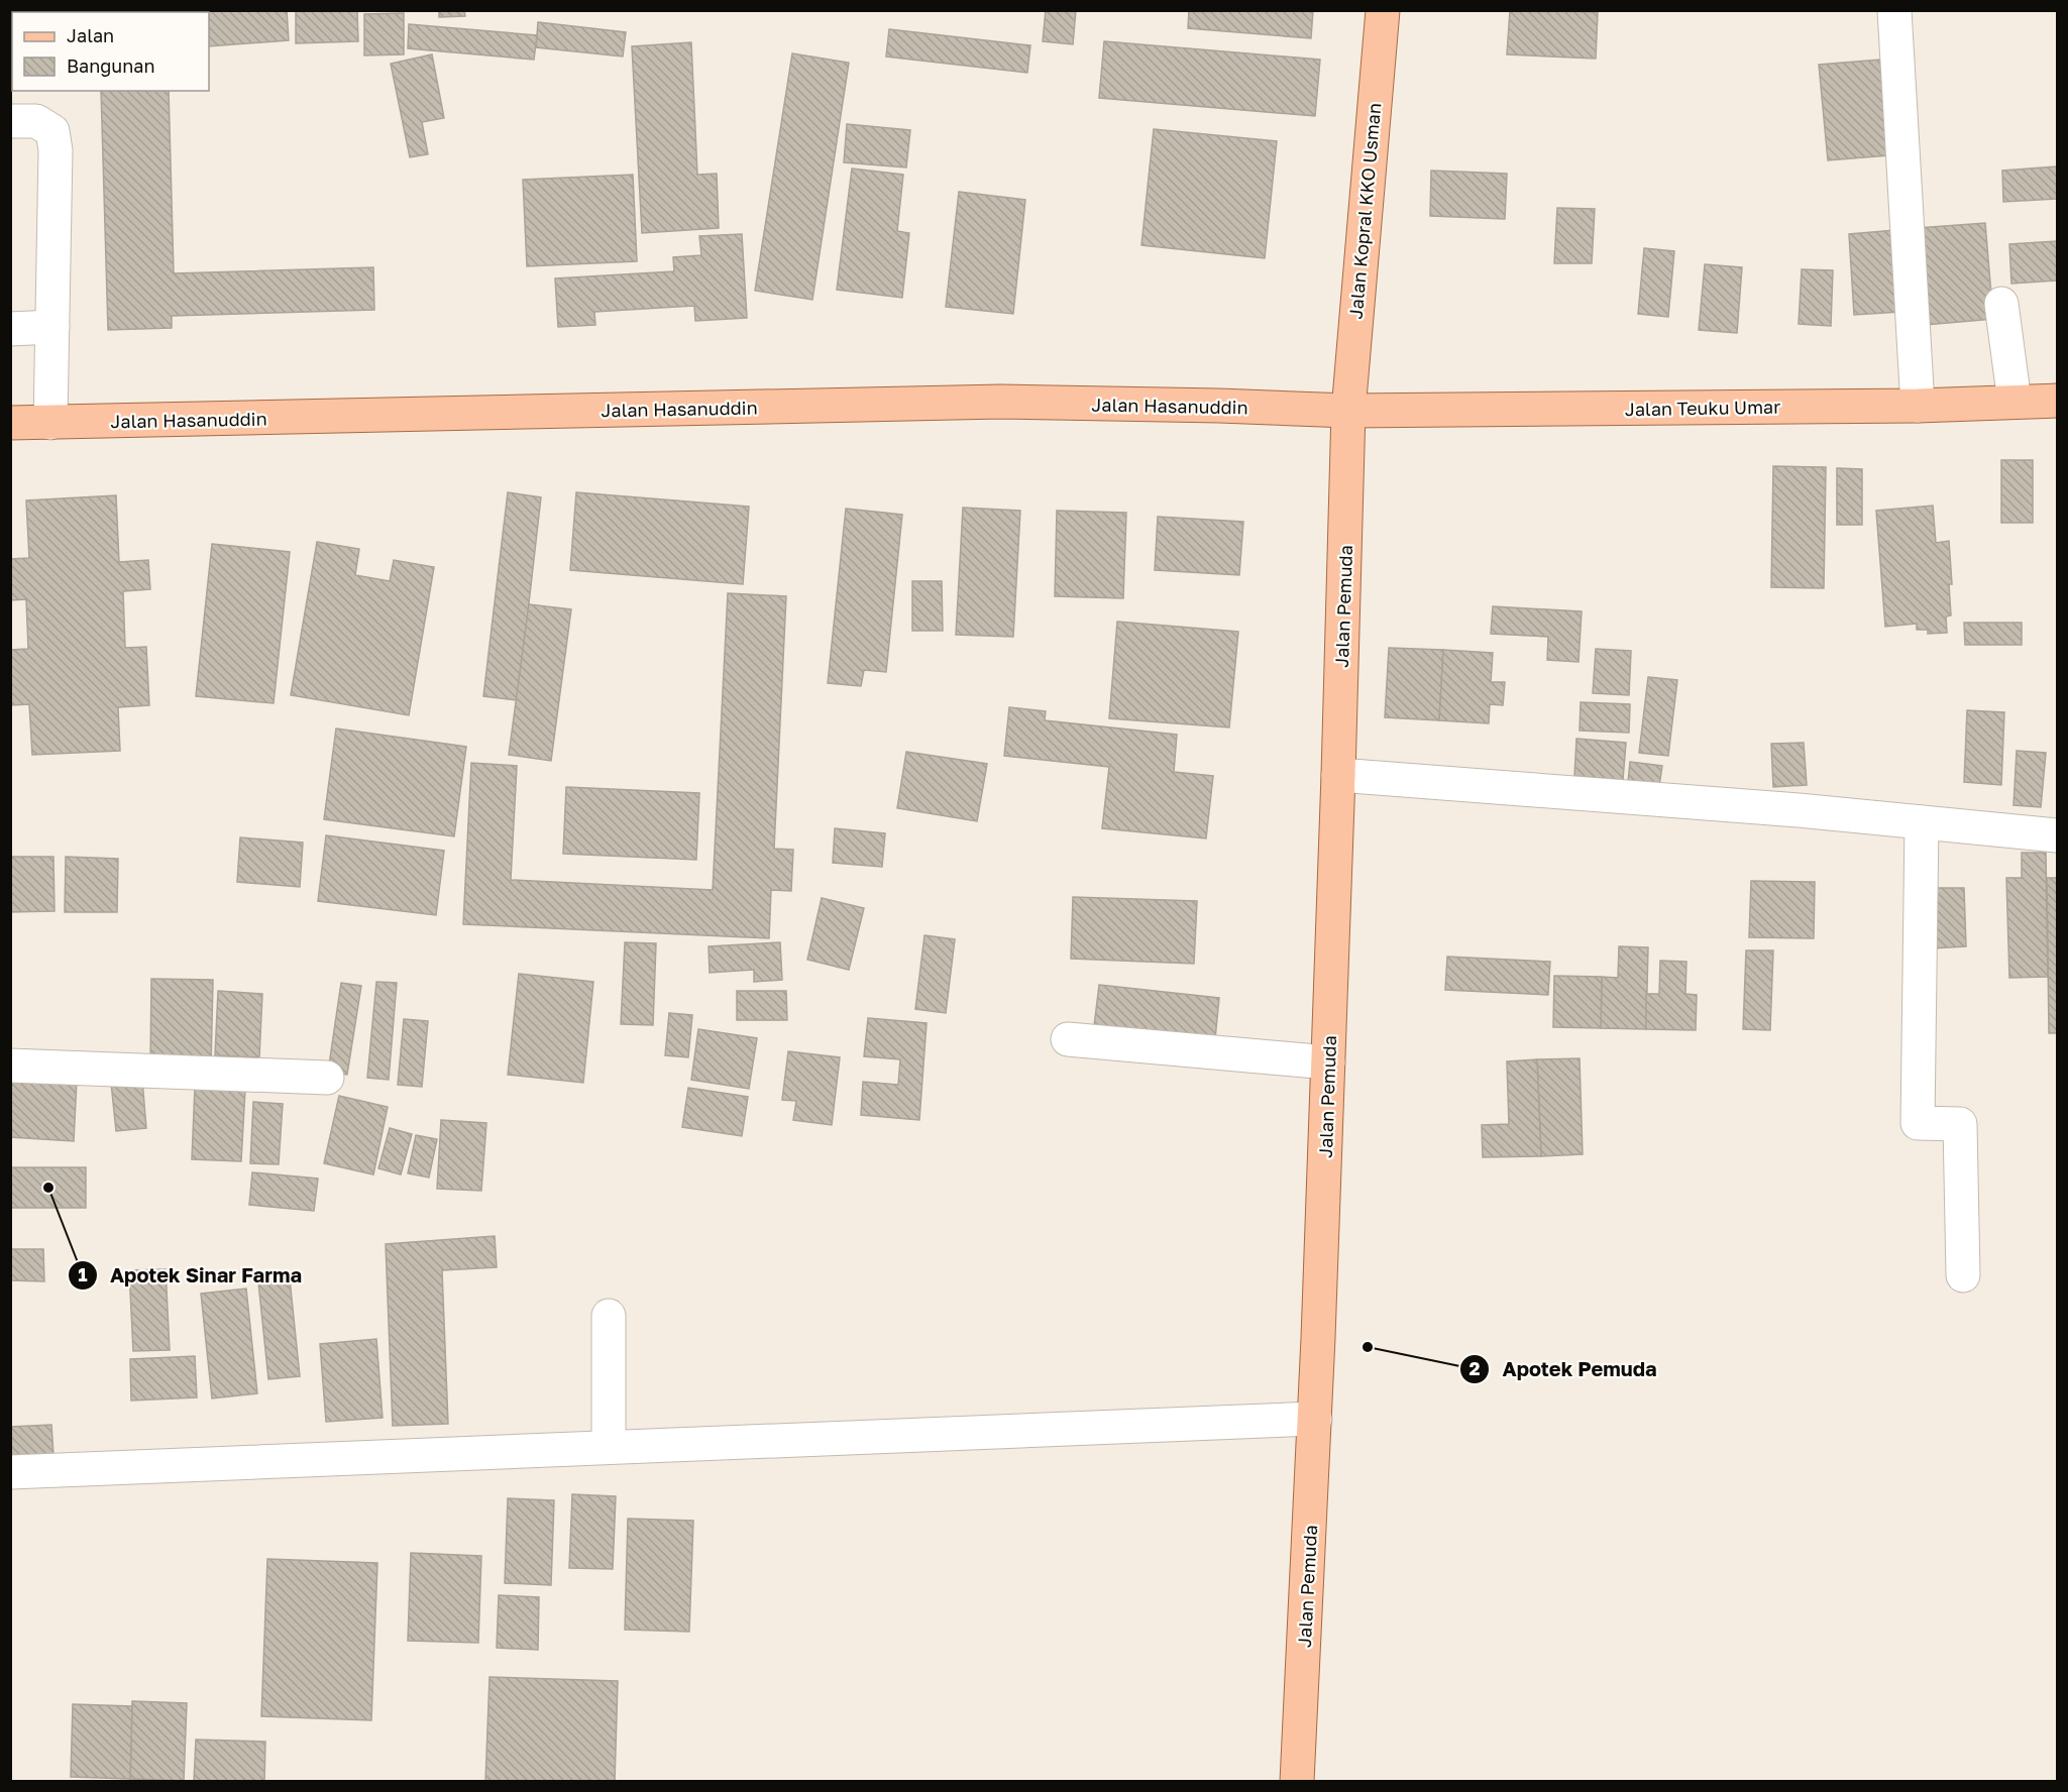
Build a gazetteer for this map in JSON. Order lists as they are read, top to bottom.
{
  "streets": {
    "main road": [
      "Jalan Kopral KKO Usman",
      "Jalan Hasanuddin",
      "Jalan Teuku Umar",
      "Jalan Pemuda"
    ]
  },
  "crossings": [
    ["Jalan Kopral KKO Usman", "Jalan Hasanuddin"],
    ["Jalan Kopral KKO Usman", "Jalan Teuku Umar"],
    ["Jalan Kopral KKO Usman", "Jalan Pemuda"],
    ["Jalan Hasanuddin", "Jalan Teuku Umar"],
    ["Jalan Hasanuddin", "Jalan Pemuda"],
    ["Jalan Teuku Umar", "Jalan Pemuda"]
  ],
  "places": ["Apotek Sinar Farma", "Apotek Pemuda"],
  "legend": ["Jalan", "Bangunan"]
}
